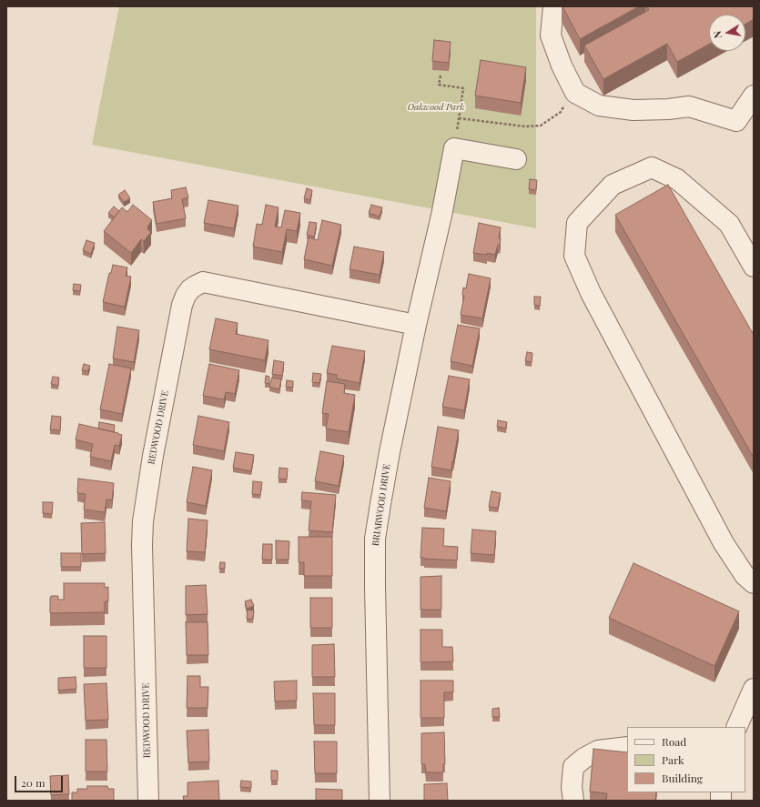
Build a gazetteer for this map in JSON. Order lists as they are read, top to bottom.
{
  "streets": {
    "street": ["REDWOOD DRIVE", "BRIARWOOD DRIVE"]
  },
  "crossings": [
    ["REDWOOD DRIVE", "BRIARWOOD DRIVE"]
  ],
  "parks": ["Oakwood Park"],
  "legend": ["Road", "Park", "Building"],
  "scale_bar": "20 m",
  "north": "left"
}
